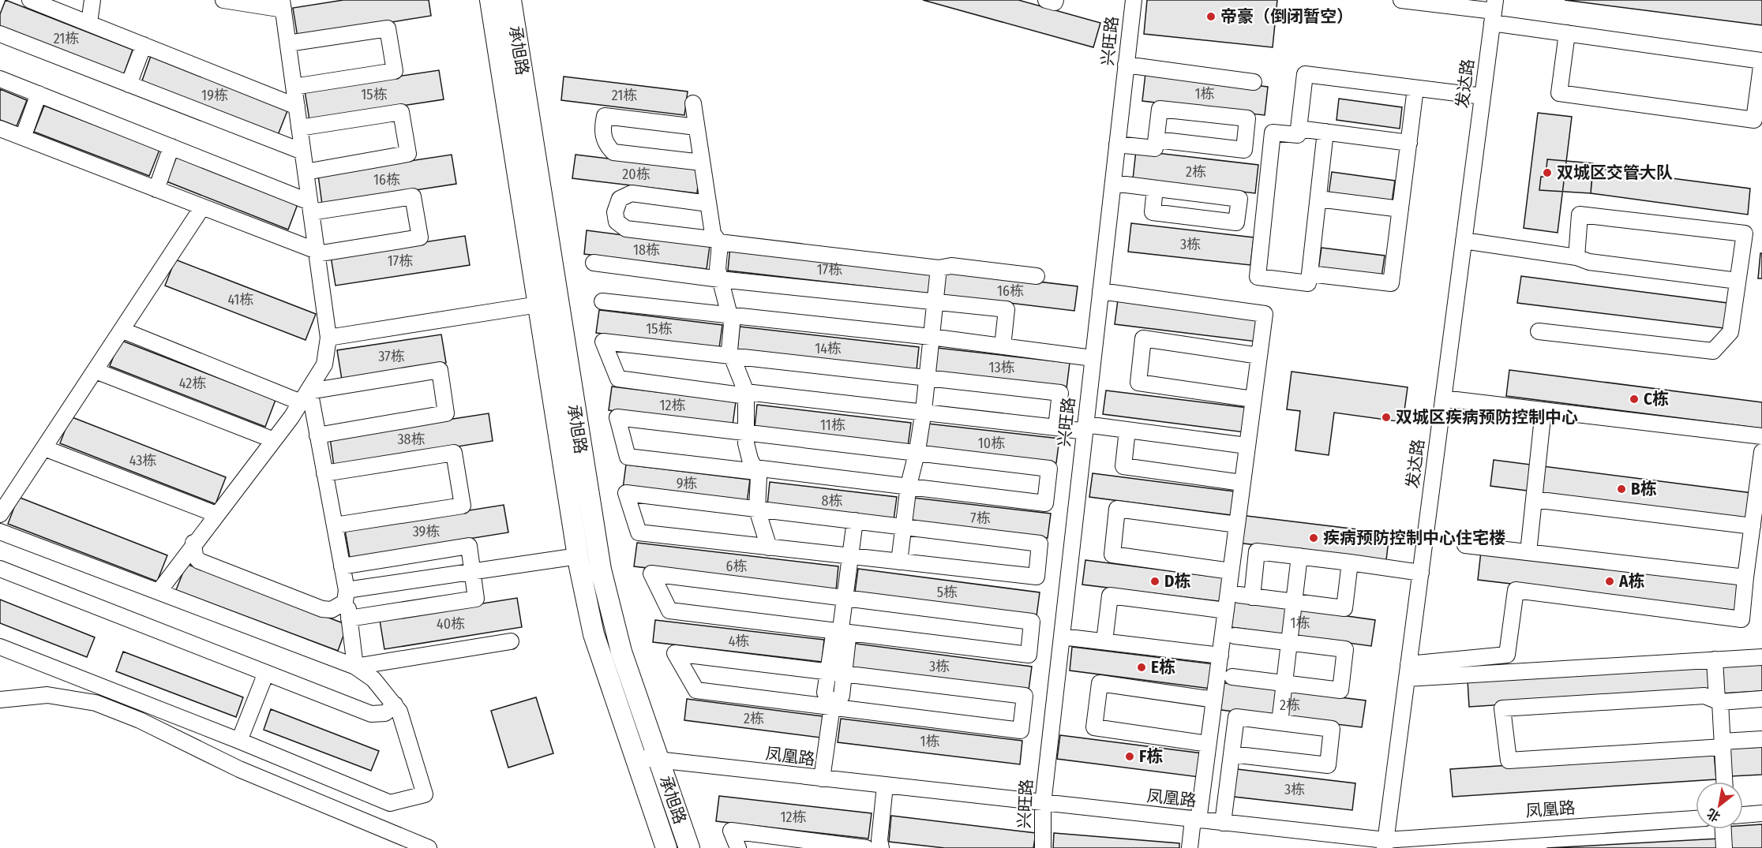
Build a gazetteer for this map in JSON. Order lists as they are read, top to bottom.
{
  "streets": {
    "main road": ["承旭路"],
    "street": ["兴旺路", "发达路", "凤凰路"]
  },
  "crossings": [
    ["兴旺路", "凤凰路"],
    ["承旭路", "凤凰路"],
    ["发达路", "凤凰路"]
  ],
  "places": [
    "帝豪（倒闭暂空）",
    "双城区交管大队",
    "C栋",
    "双城区疾病预防控制中心",
    "B栋",
    "疾病预防控制中心住宅楼",
    "D栋",
    "A栋",
    "E栋",
    "F栋"
  ],
  "house_numbers": [
    "21栋",
    "1栋",
    "15栋",
    "19栋",
    "21栋",
    "2栋",
    "20栋",
    "16栋",
    "3栋",
    "18栋",
    "17栋",
    "17栋",
    "16栋",
    "41栋",
    "15栋",
    "14栋",
    "37栋",
    "13栋",
    "42栋",
    "12栋",
    "11栋",
    "38栋",
    "10栋",
    "43栋",
    "9栋",
    "8栋",
    "7栋",
    "39栋",
    "6栋",
    "5栋",
    "1栋",
    "40栋",
    "4栋",
    "3栋",
    "2栋",
    "2栋",
    "1栋",
    "3栋",
    "12栋"
  ],
  "north": "bottom left"
}
